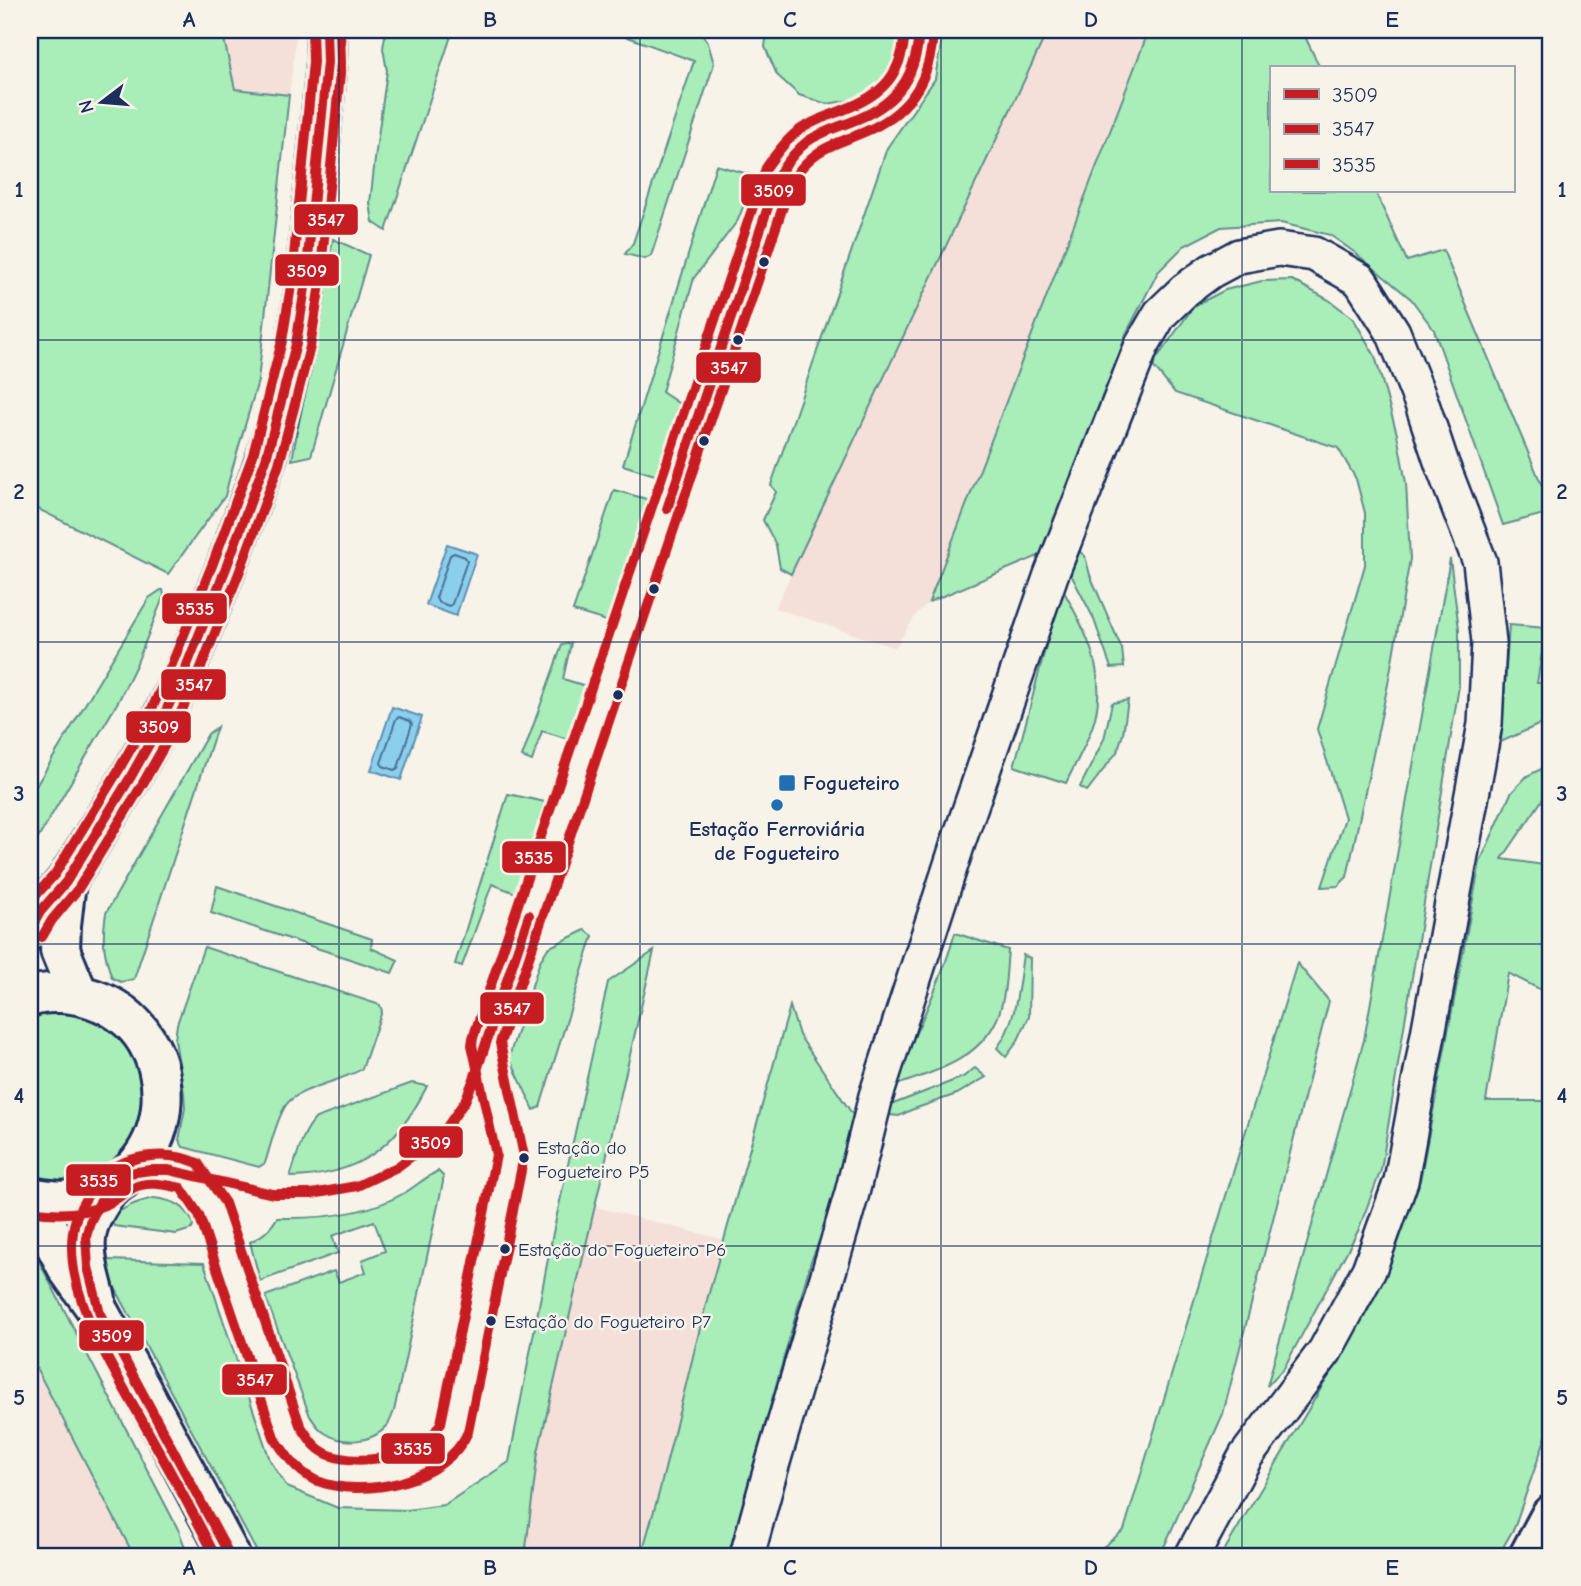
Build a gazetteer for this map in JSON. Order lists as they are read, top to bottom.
{
  "places": {
    "transit": ["Fogueteiro"],
    "other": [
      "Estação Ferroviária de Fogueteiro",
      "Estação do Fogueteiro P5",
      "Estação do Fogueteiro P6",
      "Estação do Fogueteiro P7"
    ]
  },
  "lines": ["transit line 3509", "transit line 3547", "transit line 3535"],
  "legend": ["3509", "3547", "3535"],
  "north": "left",
  "grid": {
    "columns": [
      "A",
      "B",
      "C",
      "D",
      "E"
    ],
    "rows": [
      "1",
      "2",
      "3",
      "4",
      "5"
    ]
  }
}
